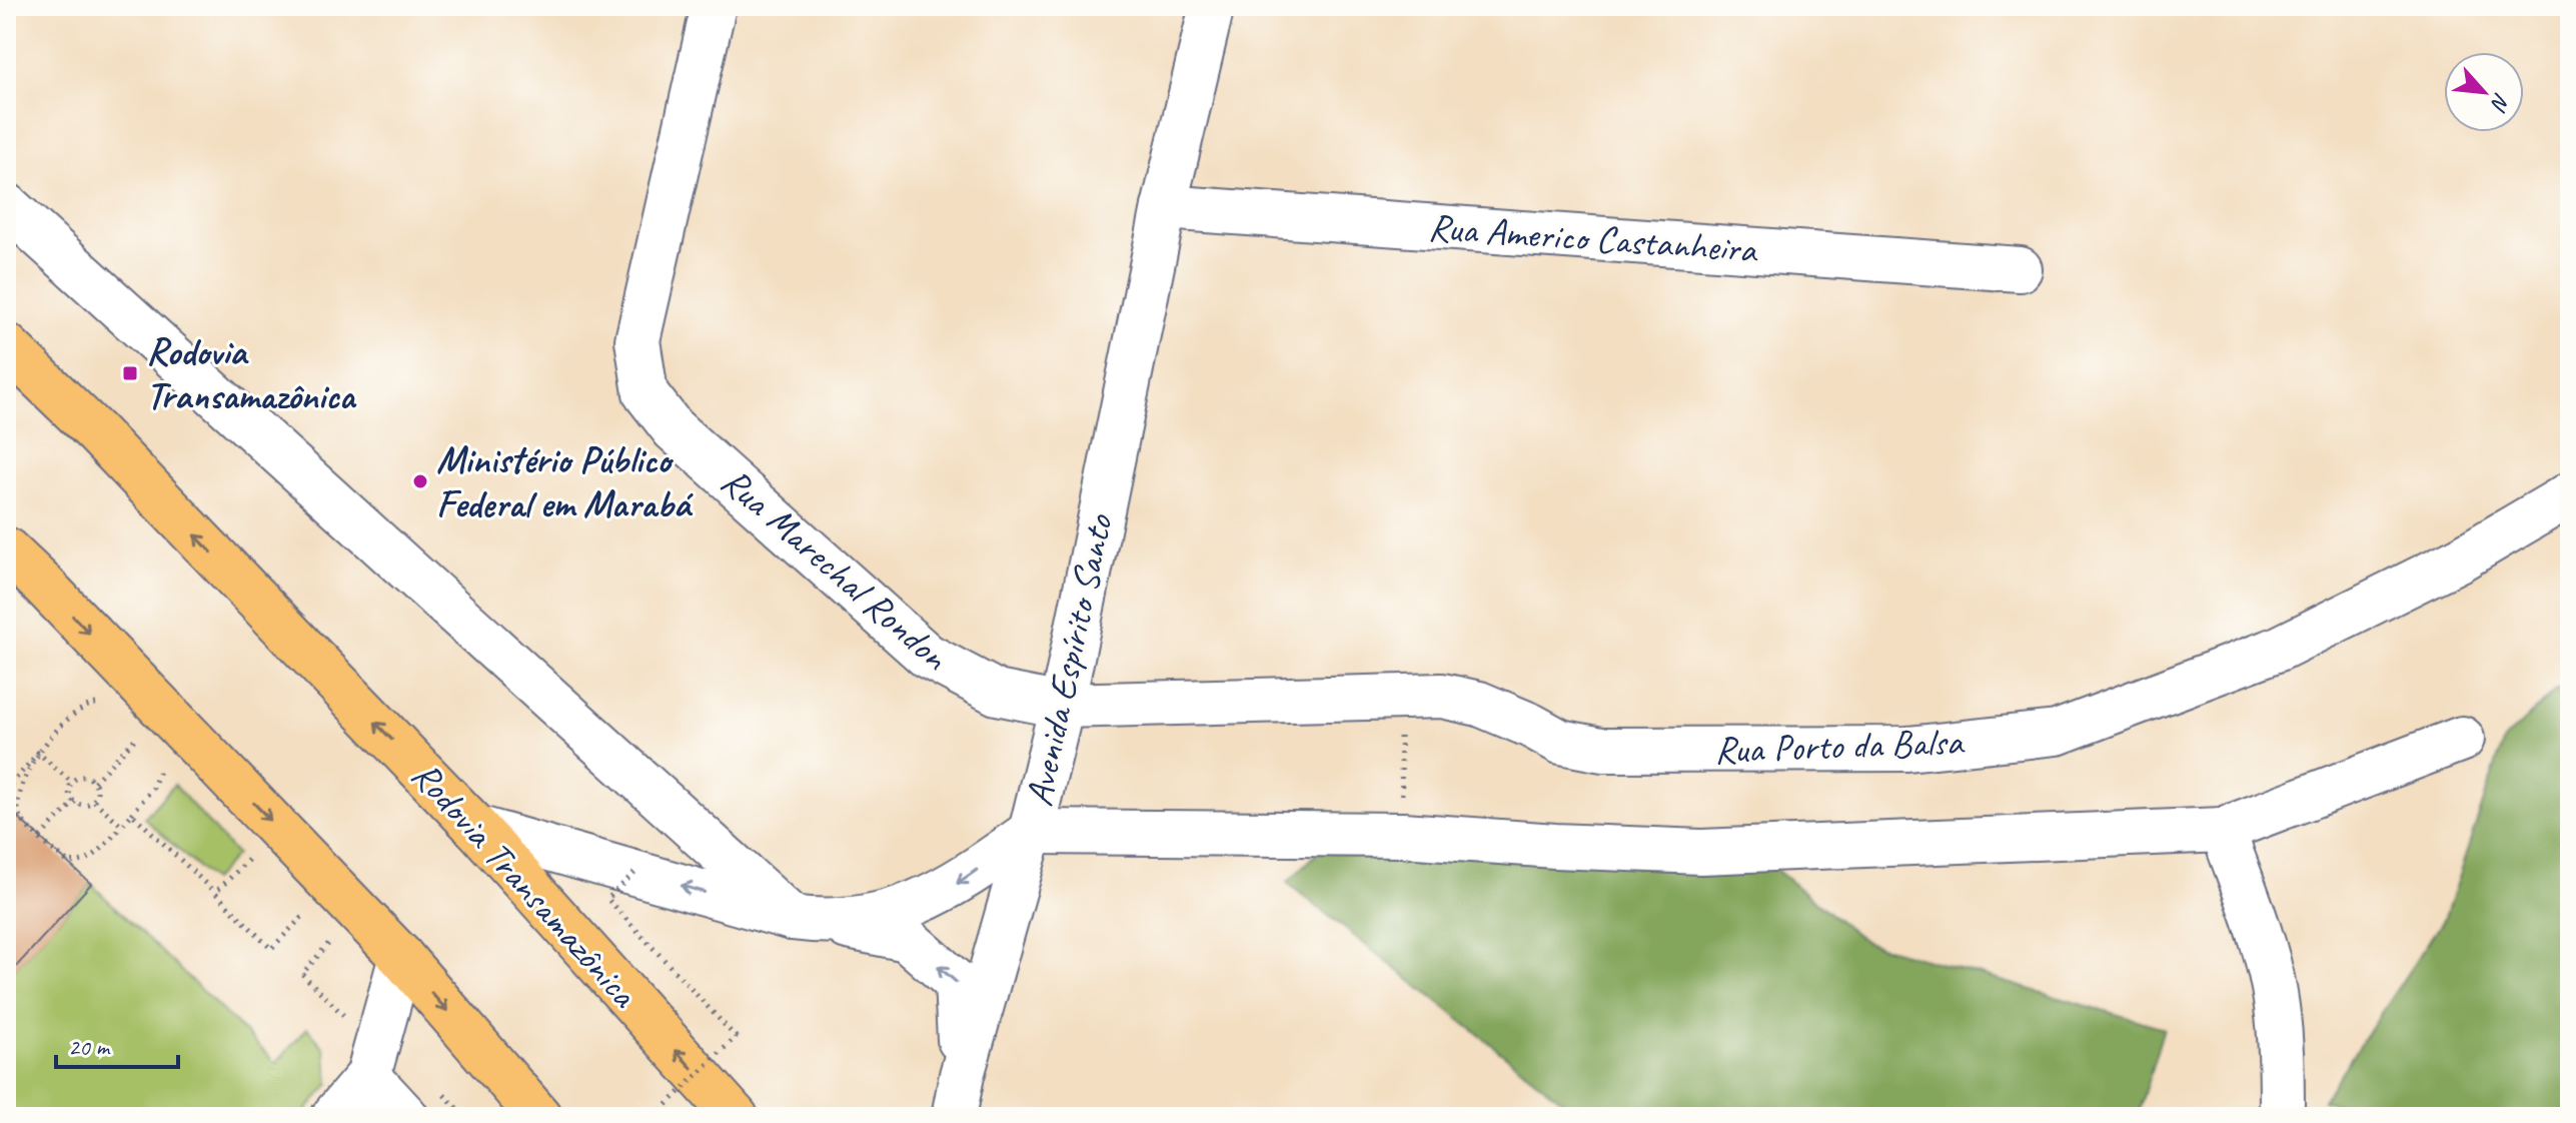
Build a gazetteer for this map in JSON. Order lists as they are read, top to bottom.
{
  "streets": {
    "highway": ["Rodovia Transamazônica"],
    "street": [
      "Rua Americo Castanheira",
      "Rua Marechal Rondon",
      "Avenida Espírito Santo",
      "Rua Porto da Balsa"
    ]
  },
  "crossings": [
    ["Rua Americo Castanheira", "Avenida Espírito Santo"],
    ["Rua Marechal Rondon", "Avenida Espírito Santo"],
    ["Rua Marechal Rondon", "Rua Porto da Balsa"],
    ["Avenida Espírito Santo", "Rua Porto da Balsa"],
    ["Avenida Espírito Santo", "Rodovia Transamazônica"]
  ],
  "places": {
    "transit": ["Rodovia Transamazônica"],
    "other": ["Ministério Público Federal em Marabá"]
  },
  "scale_bar": "20 m",
  "north": "bottom right"
}
